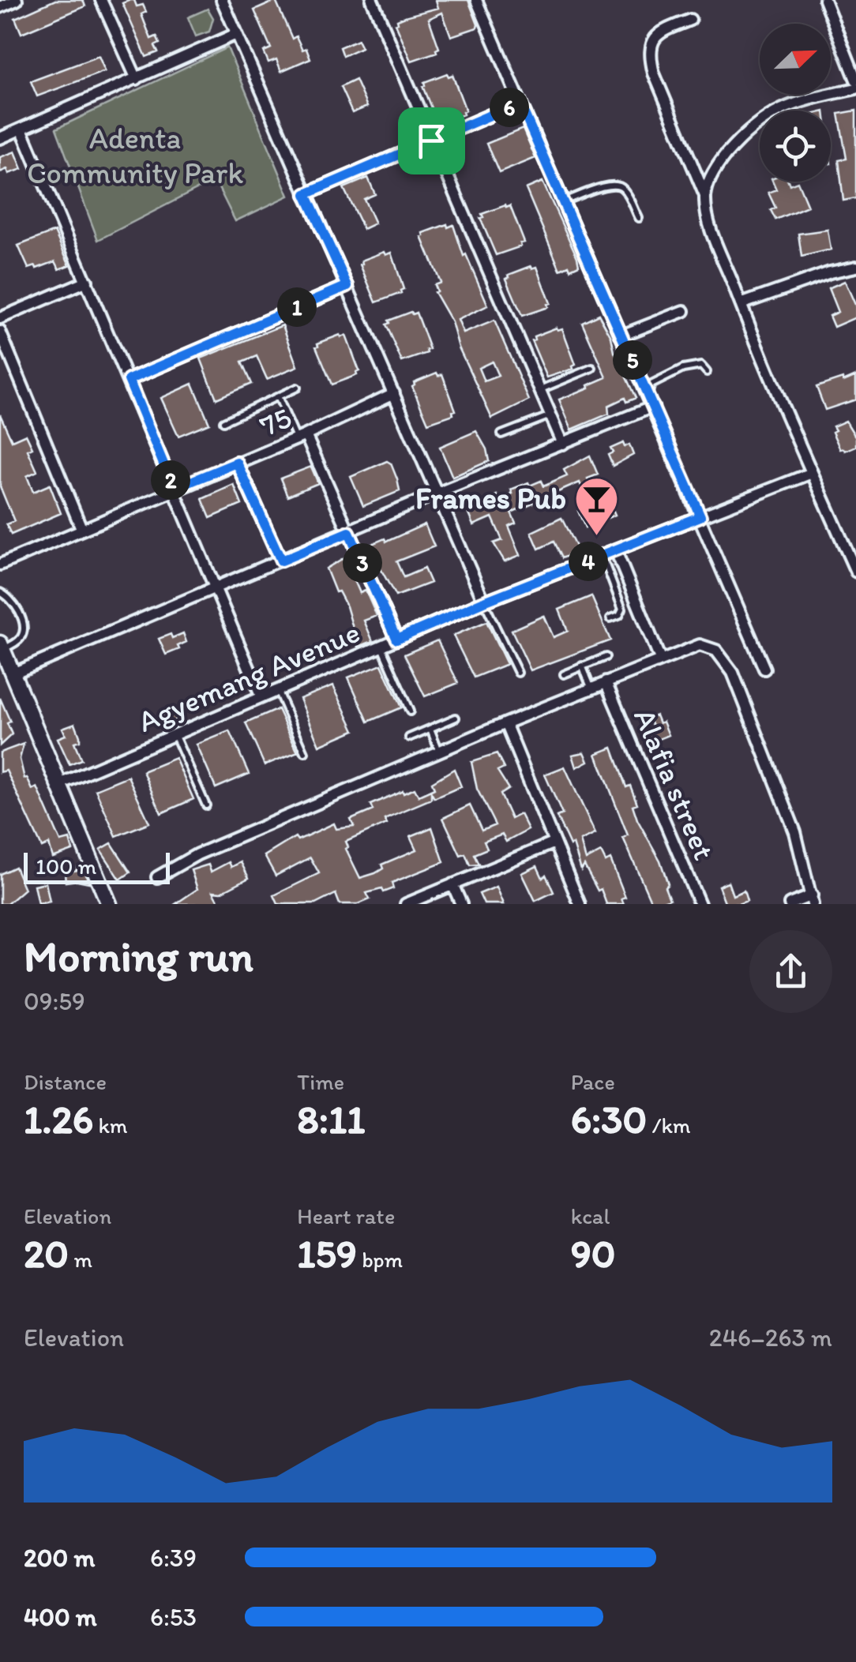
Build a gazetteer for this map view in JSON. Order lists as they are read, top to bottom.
{
  "streets": {
    "street": ["75", "Agyemang Avenue", "Alafia street"]
  },
  "parks": ["Adenta Community Park"],
  "places": {
    "bar": ["Frames Pub"]
  },
  "scale_bar": "100 m",
  "north": "top right",
  "page": {
    "pins": [
      "6",
      "1",
      "5",
      "2",
      "4",
      "3"
    ],
    "scale": "100 m",
    "heading": ["Morning run", "09:59"],
    "stats": [
      ["Distance", "1.26 km"],
      ["Time", "8:11"],
      ["Pace", "6:30 /km"],
      ["Elevation", "20 m"],
      ["Heart rate", "159 bpm"],
      ["kcal", "90"]
    ],
    "chart": ["Elevation", "246–263 m"],
    "list": [
      {
        "name": "200 m",
        "note": "6:39"
      },
      {
        "name": "400 m",
        "note": "6:53"
      }
    ]
  }
}
